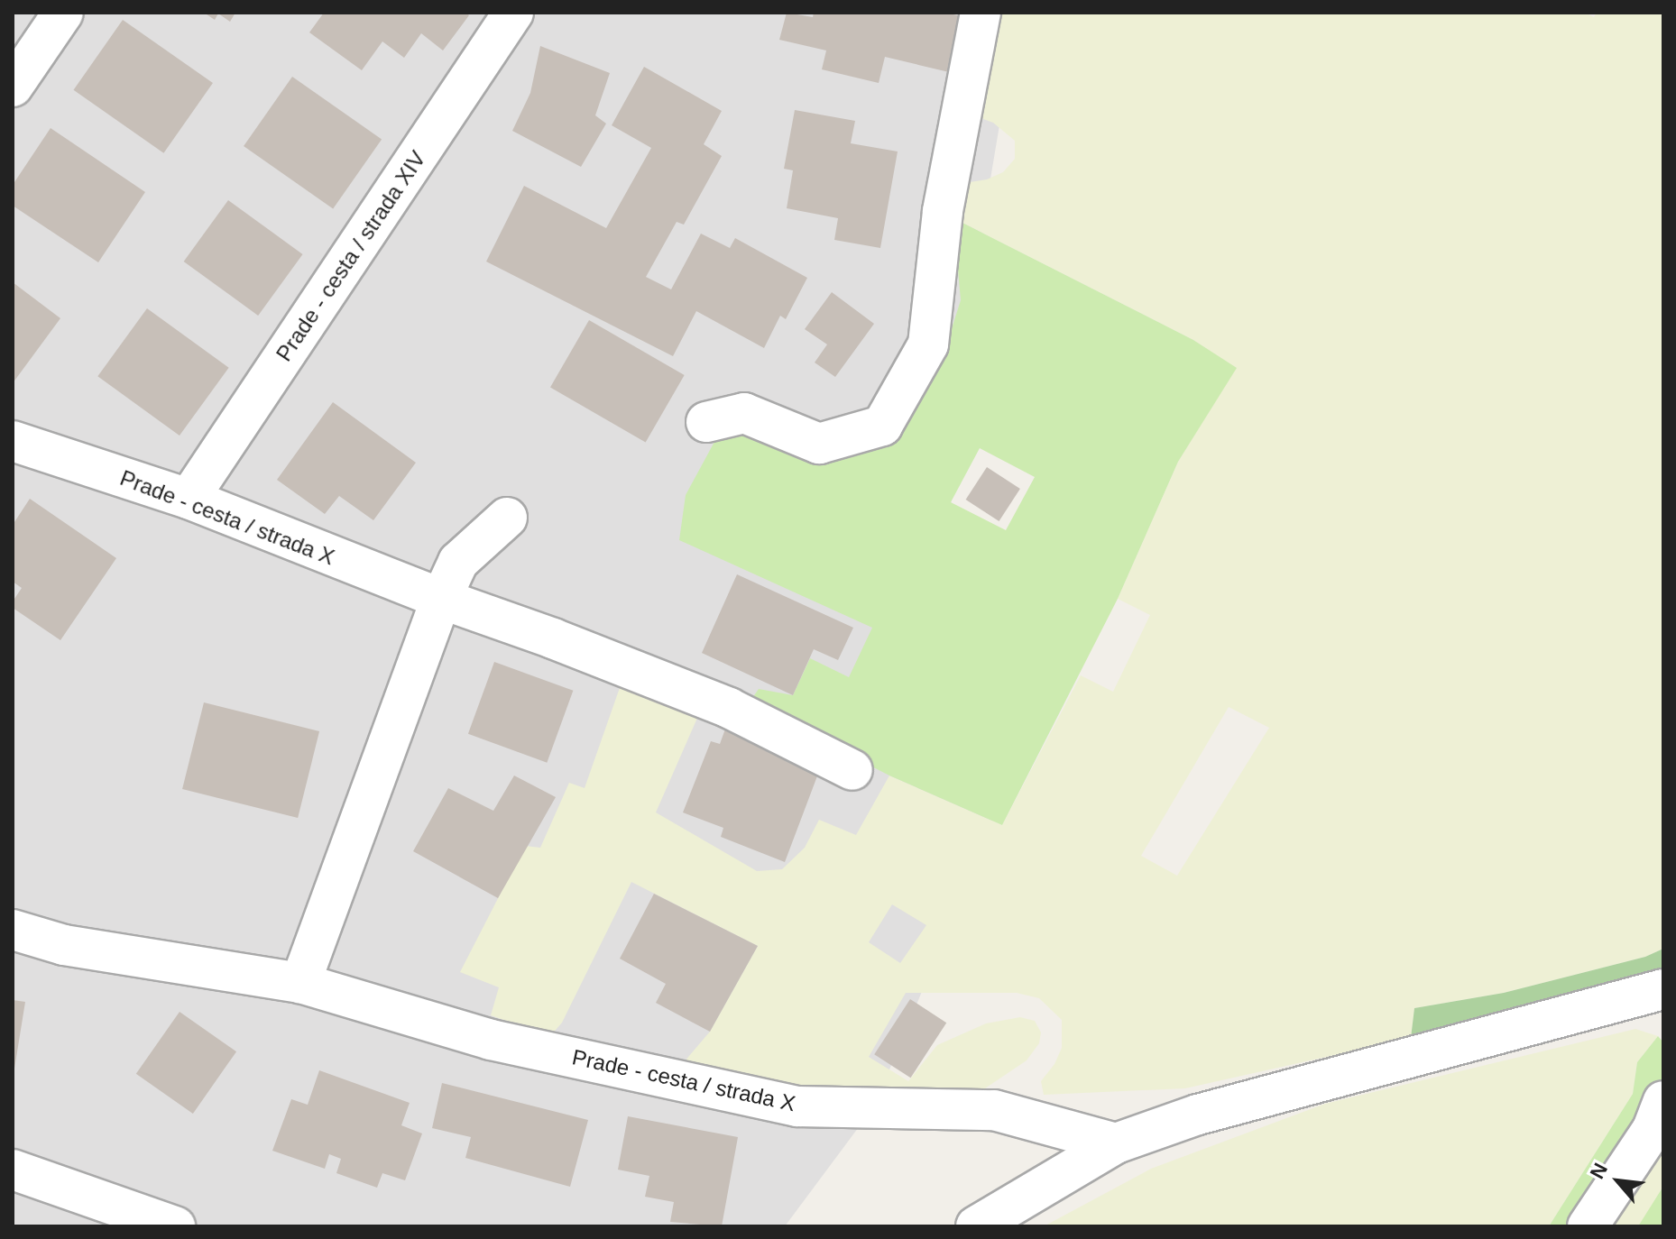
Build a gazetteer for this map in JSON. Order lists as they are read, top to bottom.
{
  "streets": {
    "street": ["Prade - cesta / strada XIV", "Prade - cesta / strada X"]
  },
  "crossings": [
    ["Prade - cesta / strada XIV", "Prade - cesta / strada X"]
  ],
  "north": "top left"
}
